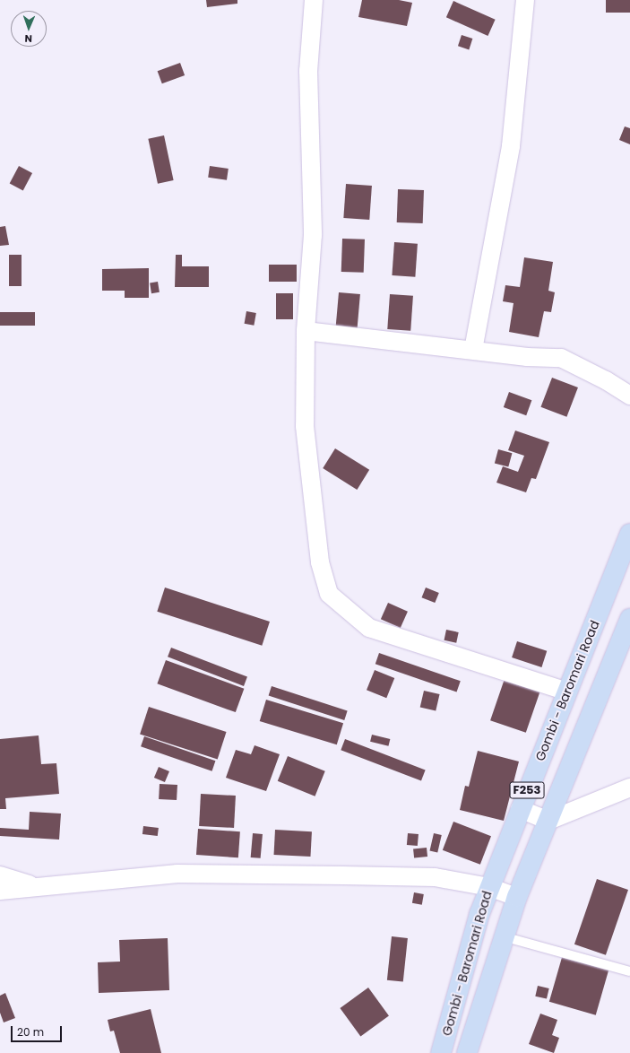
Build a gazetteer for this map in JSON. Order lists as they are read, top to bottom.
{
  "streets": {
    "main road": ["Gombi - Baromari Road", "F253"]
  },
  "scale_bar": "20 m",
  "north": "bottom"
}
